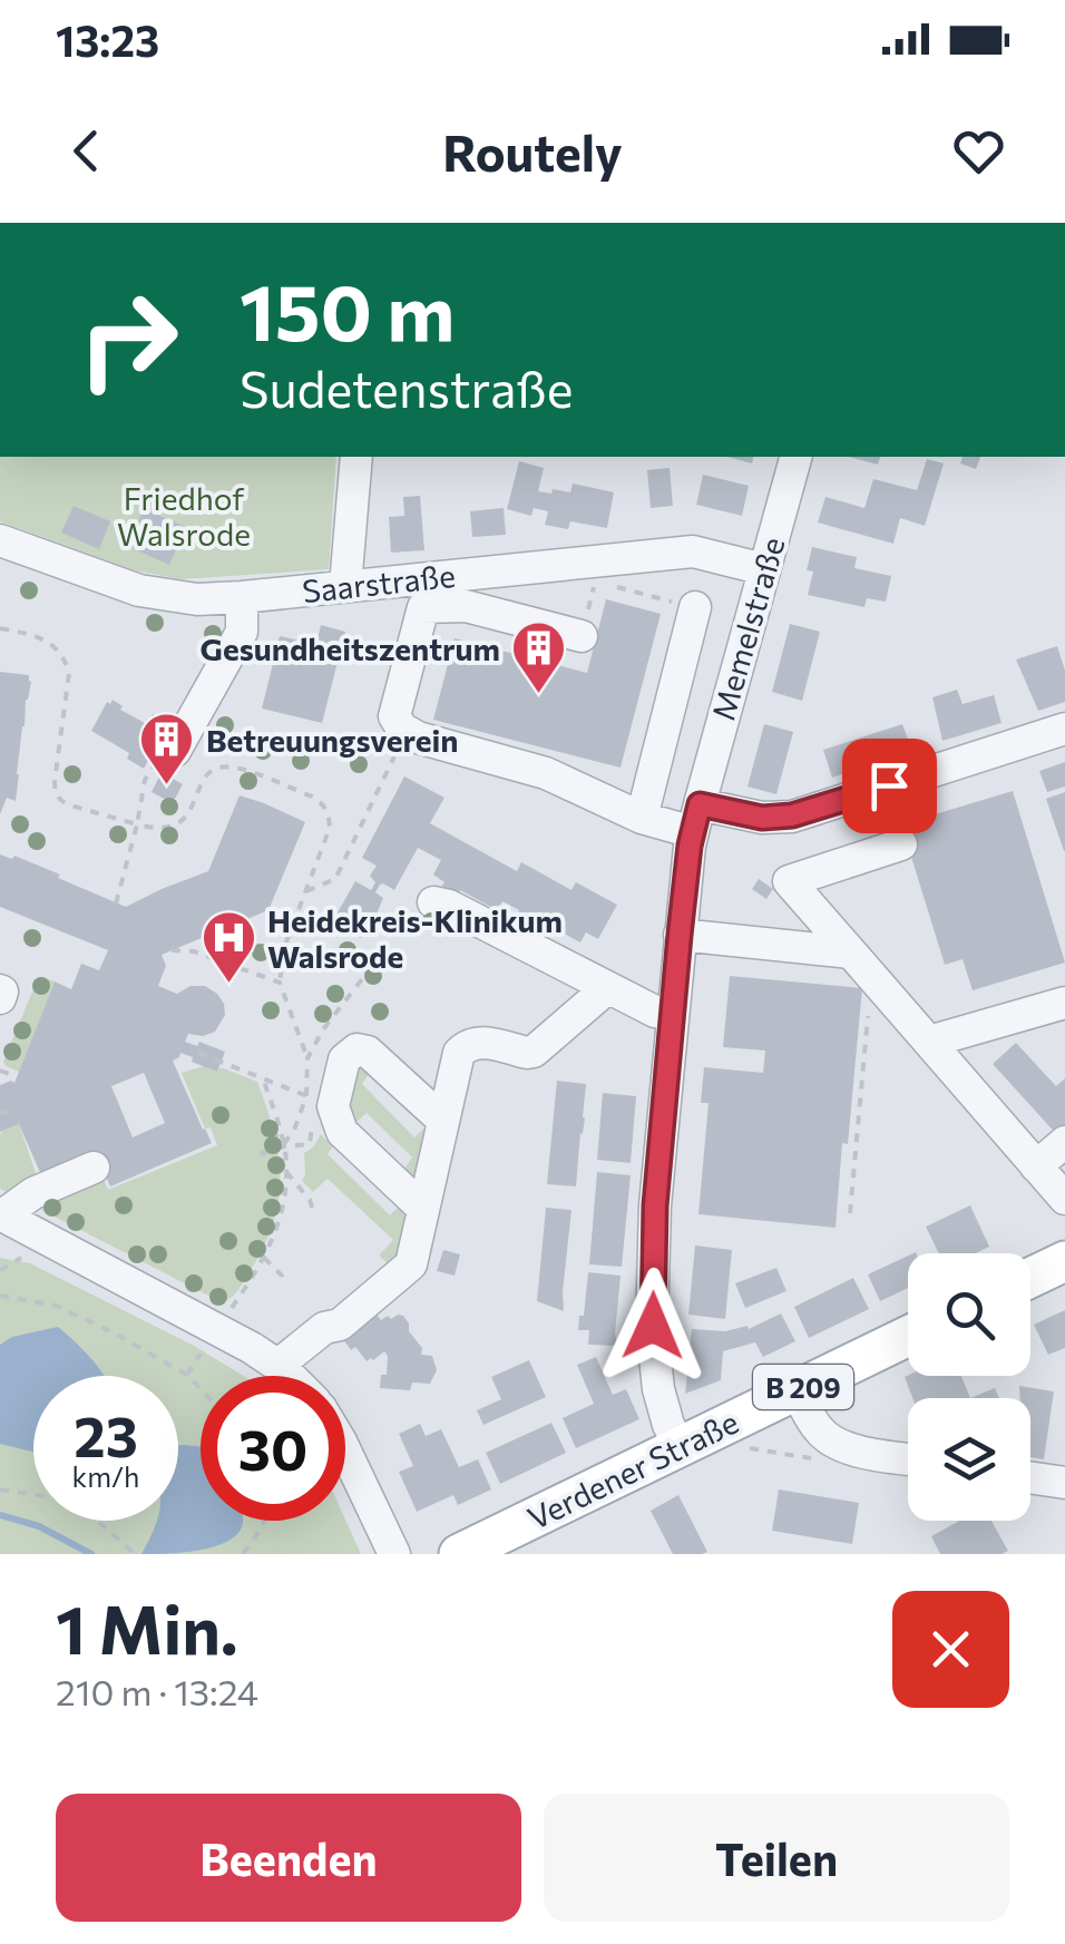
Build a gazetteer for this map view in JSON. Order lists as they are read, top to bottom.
{
  "streets": {
    "main road": ["B 209", "Verdener Straße"],
    "street": ["Saarstraße", "Memelstraße"]
  },
  "crossings": [
    ["Saarstraße", "Memelstraße"],
    ["Memelstraße", "Verdener Straße"]
  ],
  "parks": ["Friedhof Walsrode"],
  "places": {
    "building": ["Gesundheitszentrum", "Betreuungsverein"],
    "hospital": ["Heidekreis-Klinikum Walsrode"]
  },
  "page": {
    "status": "13:23",
    "header": "Routely",
    "turn": ["150 m", "Sudetenstraße"],
    "speed": "23 km/h",
    "limit": "30",
    "heading": ["1 Min.", "210 m · 13:24"],
    "buttons": ["Beenden", "Teilen"]
  }
}
